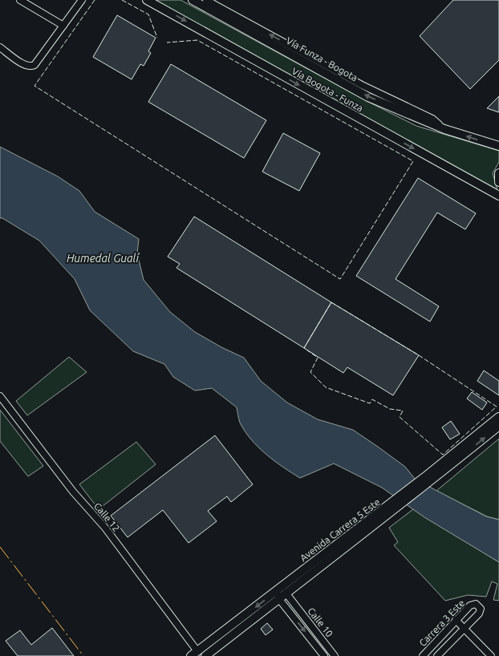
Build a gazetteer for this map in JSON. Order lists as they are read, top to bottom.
{
  "streets": {
    "main road": ["Vía Funza - Bogota", "Vía Bogota - Funza", "Avenida Carrera 5 Este"],
    "street": ["Calle 12", "Calle 10", "Carrera 3 Este"]
  },
  "crossings": [
    ["Calle 12", "Avenida Carrera 5 Este"],
    ["Avenida Carrera 5 Este", "Calle 10"]
  ],
  "one_way": ["Vía Funza - Bogota", "Vía Bogota - Funza"],
  "water": ["Humedal Gualí"]
}
